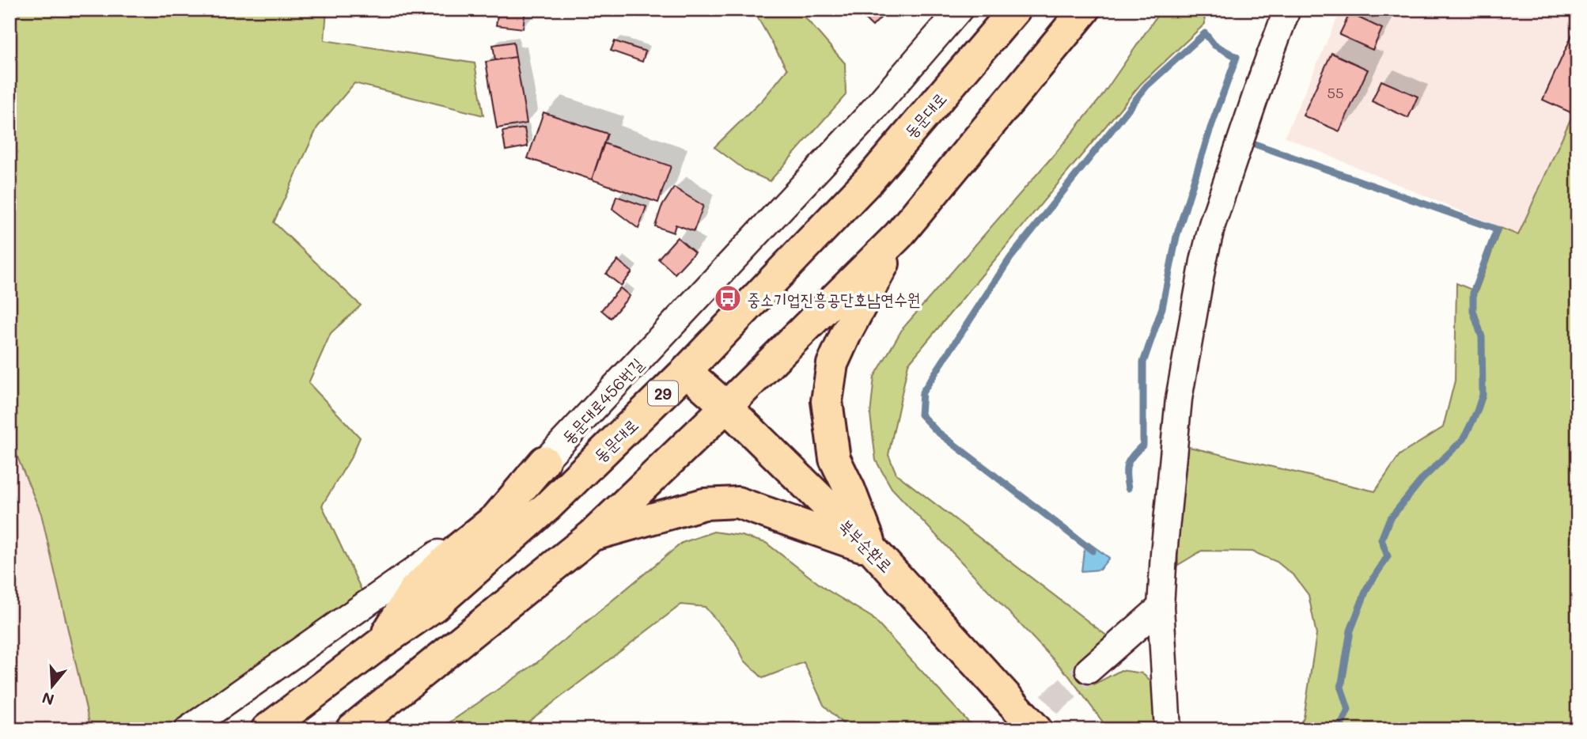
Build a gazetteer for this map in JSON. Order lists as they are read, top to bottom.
{
  "streets": {
    "main road": ["동문대로", "29", "북부순환로"],
    "street": ["동문대로456번길"]
  },
  "crossings": [
    ["동문대로", "북부순환로"]
  ],
  "places": {
    "bus stop": ["중소기업진흥공단호남연수원"]
  },
  "house_numbers": ["55"],
  "north": "bottom"
}
